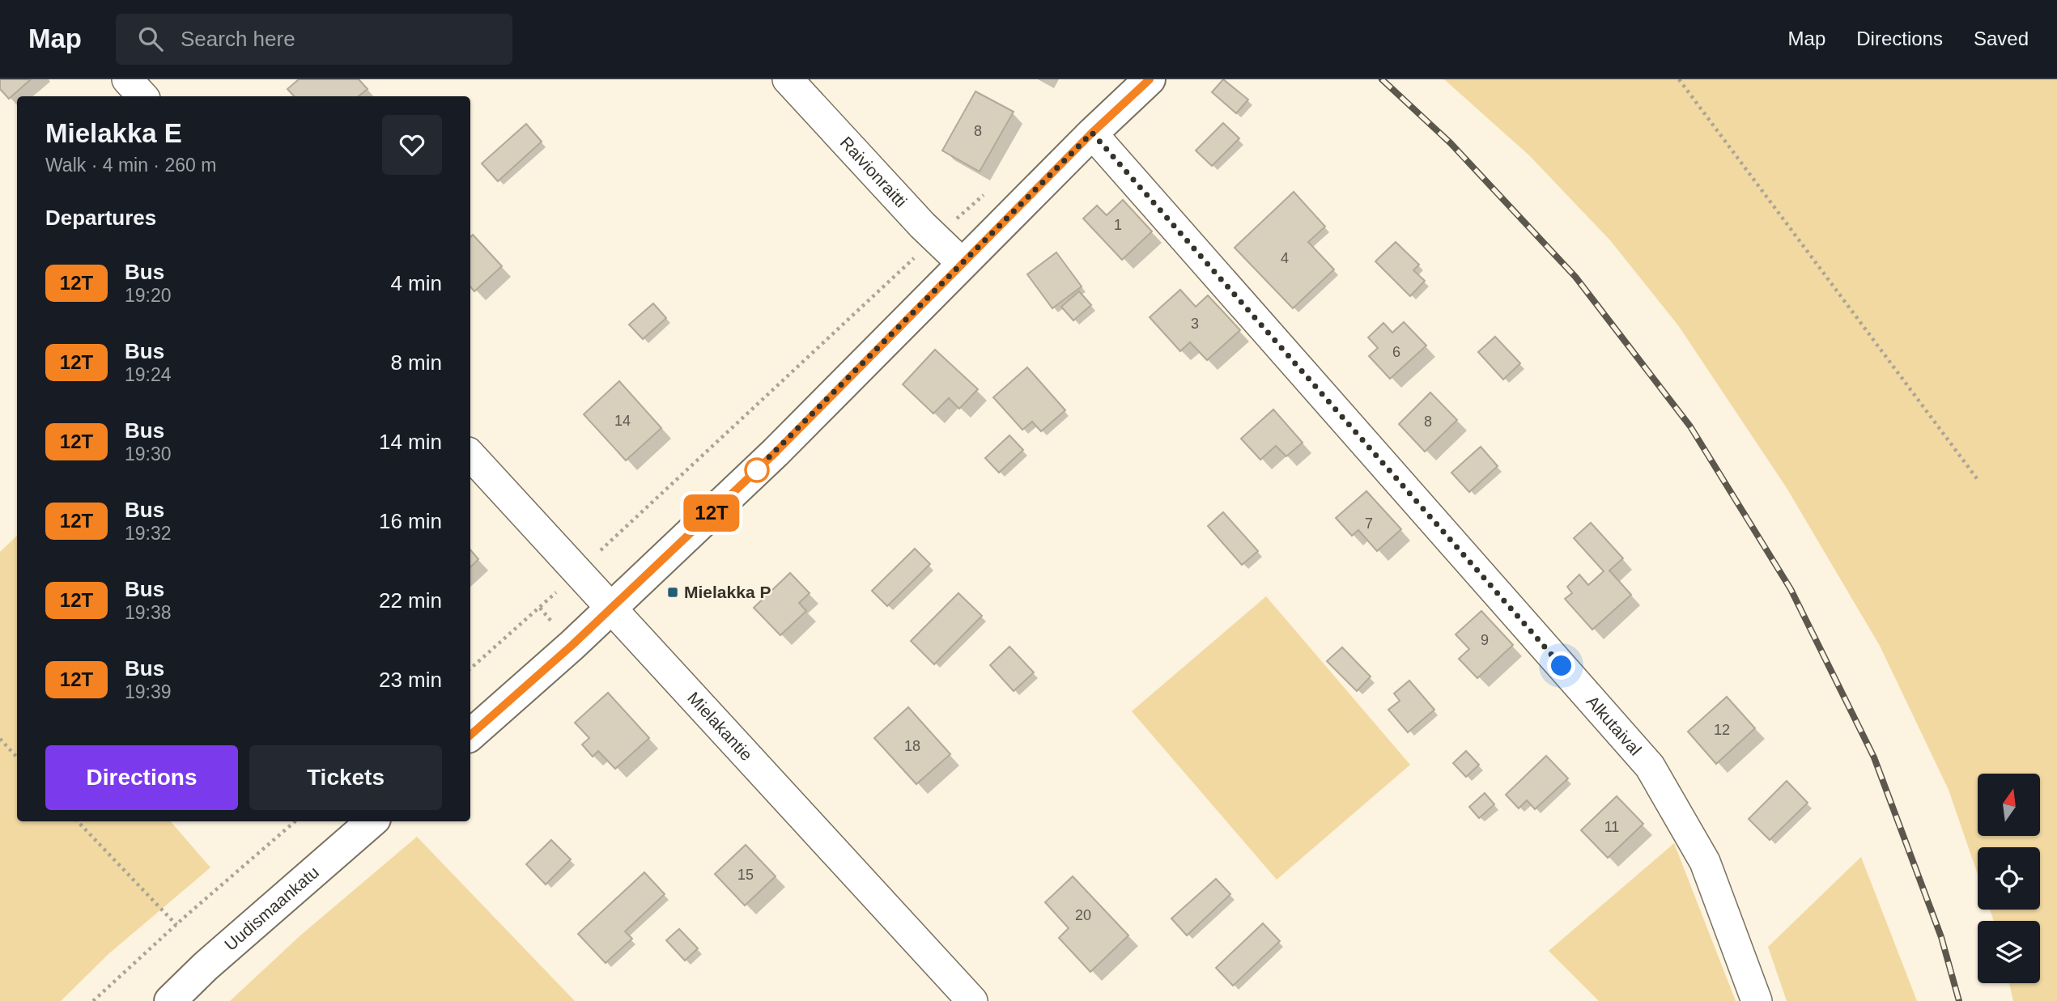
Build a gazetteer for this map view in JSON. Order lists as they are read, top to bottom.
{
  "streets": {
    "street": [
      "Raivionraitti",
      "Alkutaival",
      "Mielakantie",
      "Uudismaankatu"
    ]
  },
  "places": {
    "transit": ["Mielakka P"]
  },
  "lines": ["bus line 12T"],
  "house_numbers": [
    "8",
    "1",
    "4",
    "3",
    "6",
    "14",
    "8",
    "7",
    "9",
    "12",
    "18",
    "11",
    "15",
    "20"
  ],
  "north": "top",
  "page": {
    "header": "Map",
    "search": "Search here",
    "nav": ["Map", "Directions", "Saved"],
    "on_map": "12T",
    "heading": [
      ["Mielakka E", "Walk · 4 min · 260 m"],
      "Departures"
    ],
    "list": [
      {
        "mark": "12T",
        "name": "Bus",
        "note": "19:20",
        "value": "4 min"
      },
      {
        "mark": "12T",
        "name": "Bus",
        "note": "19:24",
        "value": "8 min"
      },
      {
        "mark": "12T",
        "name": "Bus",
        "note": "19:30",
        "value": "14 min"
      },
      {
        "mark": "12T",
        "name": "Bus",
        "note": "19:32",
        "value": "16 min"
      },
      {
        "mark": "12T",
        "name": "Bus",
        "note": "19:38",
        "value": "22 min"
      },
      {
        "mark": "12T",
        "name": "Bus",
        "note": "19:39",
        "value": "23 min"
      }
    ],
    "buttons": ["Directions", "Tickets"]
  }
}
